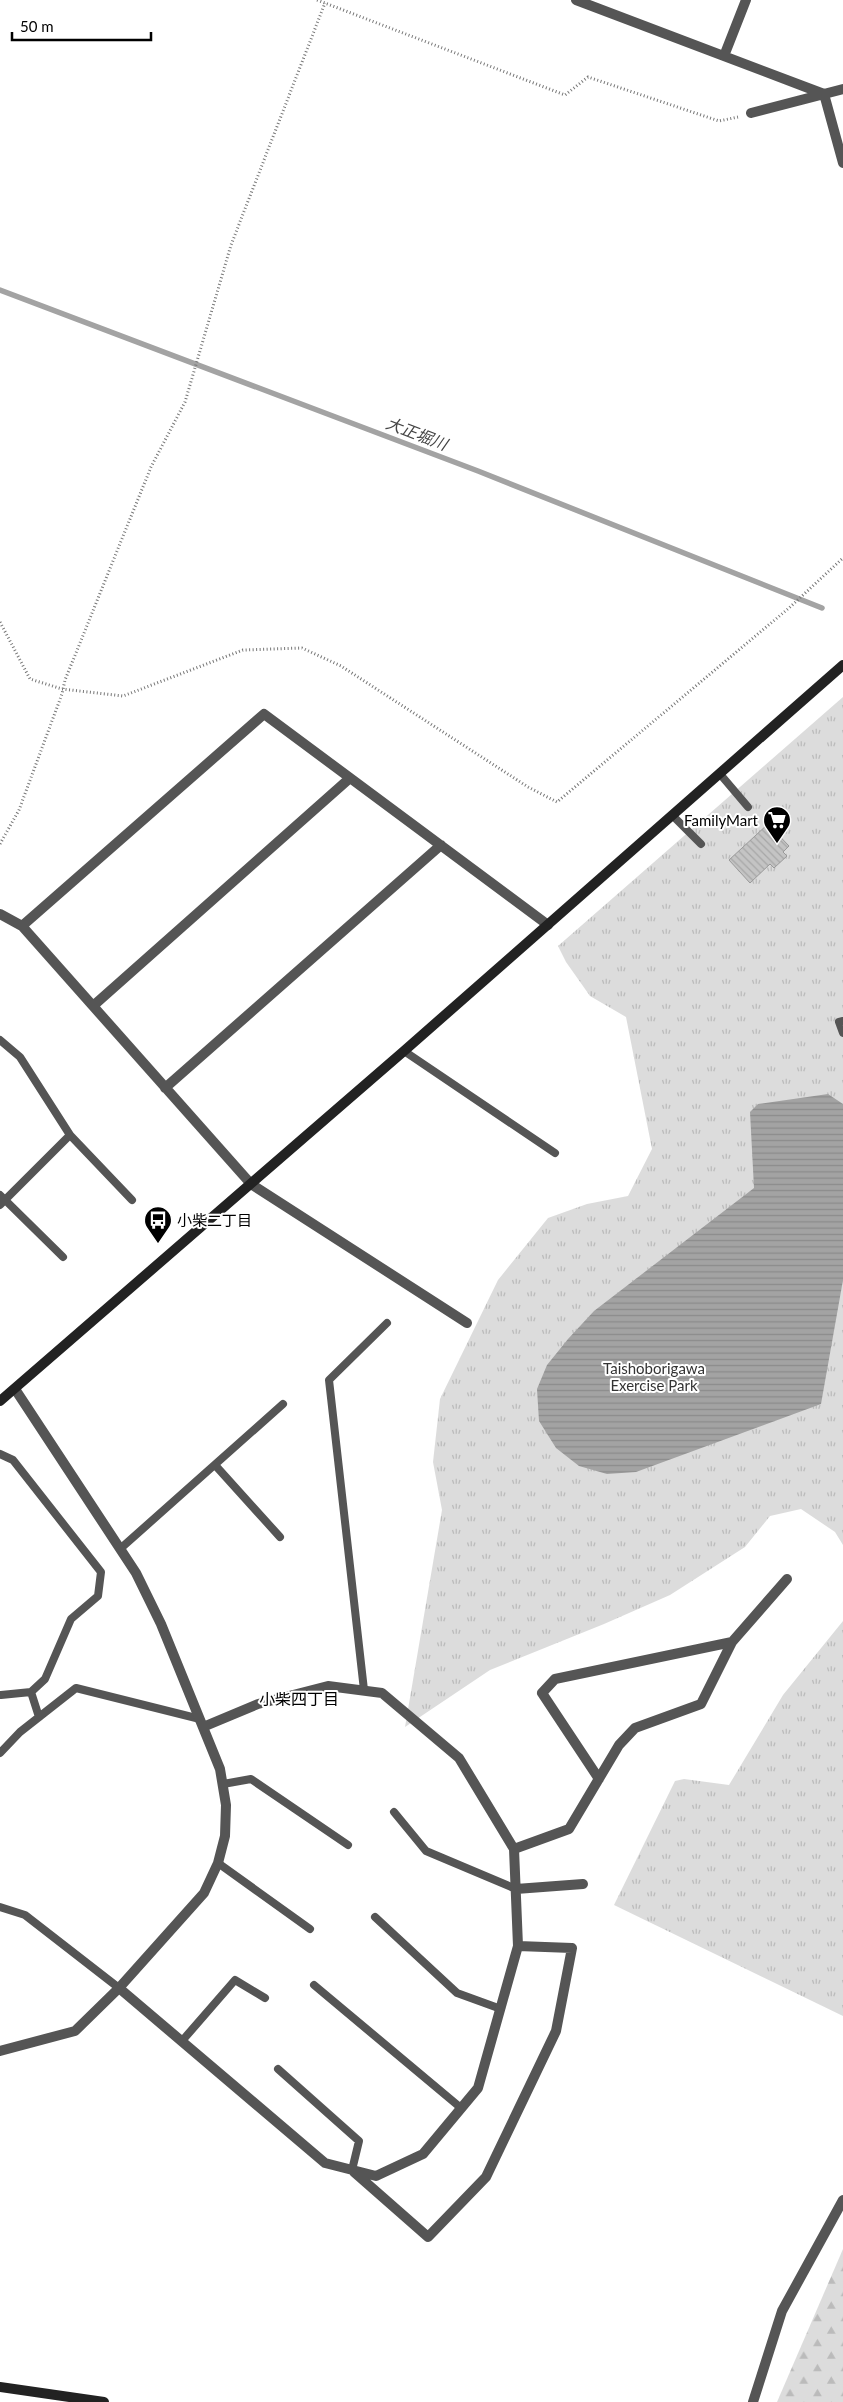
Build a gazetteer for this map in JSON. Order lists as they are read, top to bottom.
{
  "districts": ["小柴四丁目"],
  "water": ["大正堀川"],
  "parks": ["Taishoborigawa Exercise Park"],
  "places": {
    "supermarket": ["FamilyMart"],
    "bus stop": ["小柴二丁目"]
  },
  "scale_bar": "50 m"
}
